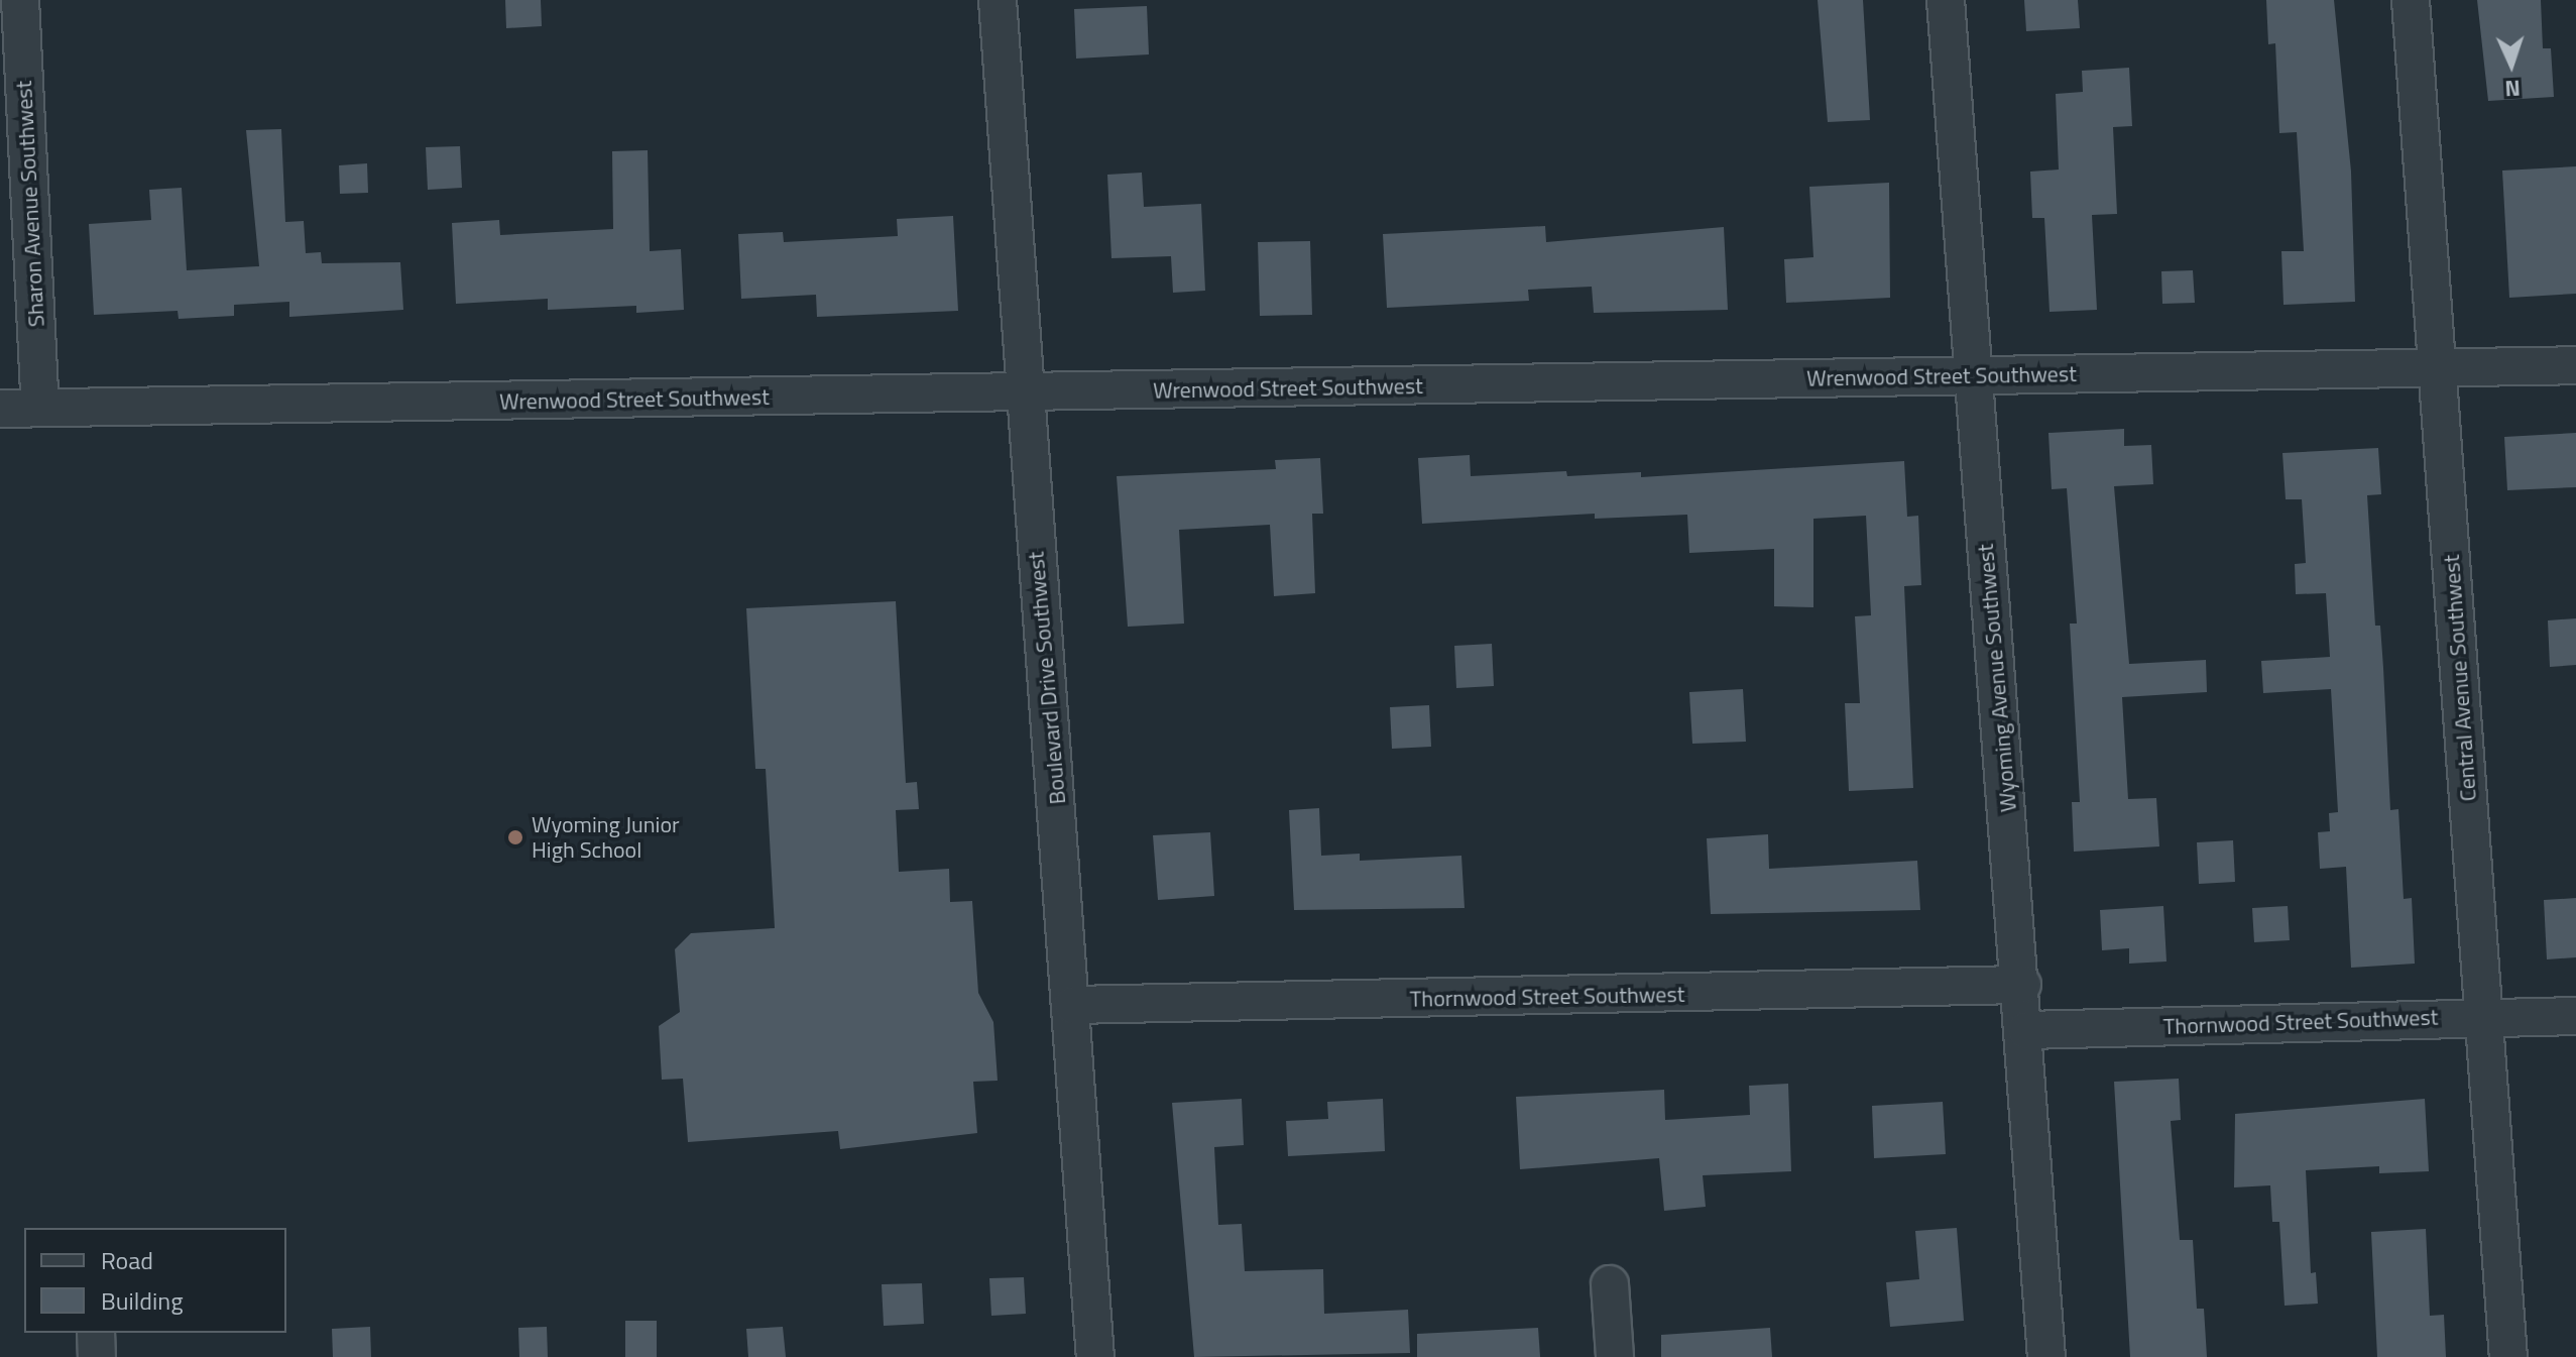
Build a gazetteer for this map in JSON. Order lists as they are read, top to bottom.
{
  "streets": {
    "street": [
      "Sharon Avenue Southwest",
      "Wrenwood Street Southwest",
      "Boulevard Drive Southwest",
      "Wyoming Avenue Southwest",
      "Central Avenue Southwest",
      "Thornwood Street Southwest"
    ]
  },
  "crossings": [
    ["Sharon Avenue Southwest", "Wrenwood Street Southwest"],
    ["Wrenwood Street Southwest", "Boulevard Drive Southwest"],
    ["Wrenwood Street Southwest", "Wyoming Avenue Southwest"],
    ["Wrenwood Street Southwest", "Central Avenue Southwest"],
    ["Boulevard Drive Southwest", "Thornwood Street Southwest"],
    ["Wyoming Avenue Southwest", "Thornwood Street Southwest"],
    ["Central Avenue Southwest", "Thornwood Street Southwest"]
  ],
  "places": ["Wyoming Junior High School"],
  "legend": ["Road", "Building"],
  "north": "bottom"
}
